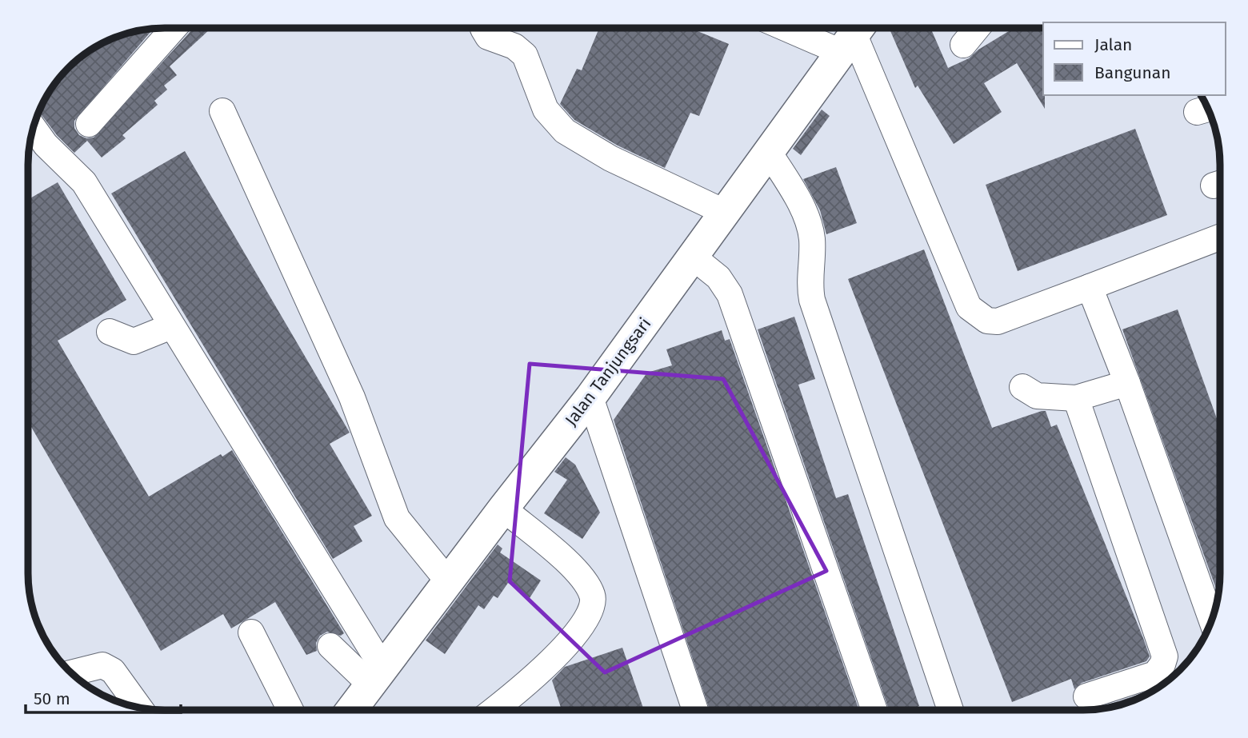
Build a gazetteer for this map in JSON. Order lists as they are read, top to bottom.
{
  "streets": {
    "main road": ["Jalan Tanjungsari"]
  },
  "legend": ["Jalan", "Bangunan"],
  "scale_bar": "50 m"
}
